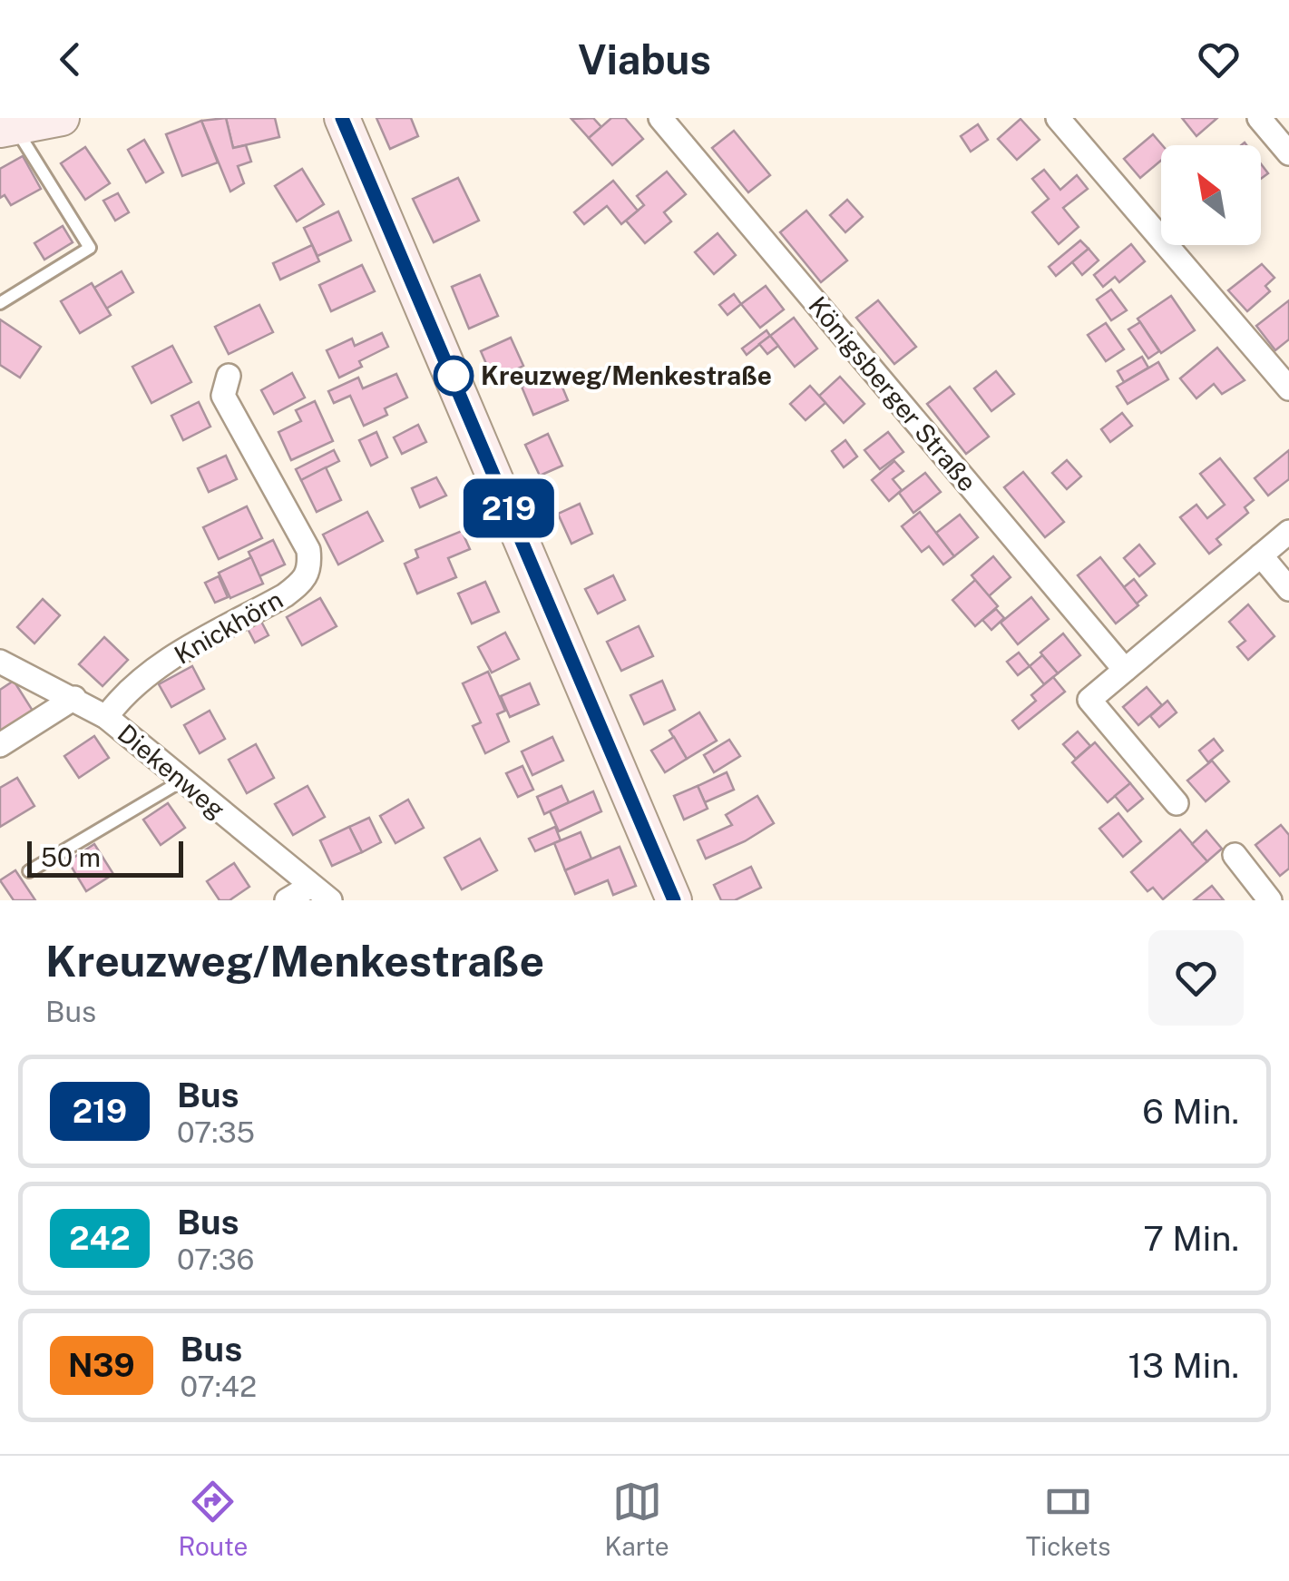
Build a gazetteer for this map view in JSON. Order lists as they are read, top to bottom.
{
  "streets": {
    "street": ["Königsberger Straße", "Knickhörn", "Diekenweg"]
  },
  "crossings": [
    ["Knickhörn", "Diekenweg"]
  ],
  "places": ["Kreuzweg/Menkestraße"],
  "lines": ["bus line 219"],
  "scale_bar": "50 m",
  "north": "top left",
  "page": {
    "header": "Viabus",
    "on_map": "219",
    "scale": "50 m",
    "heading": ["Kreuzweg/Menkestraße", "Bus"],
    "list": [
      {
        "mark": "219",
        "name": "Bus",
        "note": "07:35",
        "value": "6 Min."
      },
      {
        "mark": "242",
        "name": "Bus",
        "note": "07:36",
        "value": "7 Min."
      },
      {
        "mark": "N39",
        "name": "Bus",
        "note": "07:42",
        "value": "13 Min."
      }
    ],
    "tabs": ["Route", "Karte", "Tickets"]
  }
}
